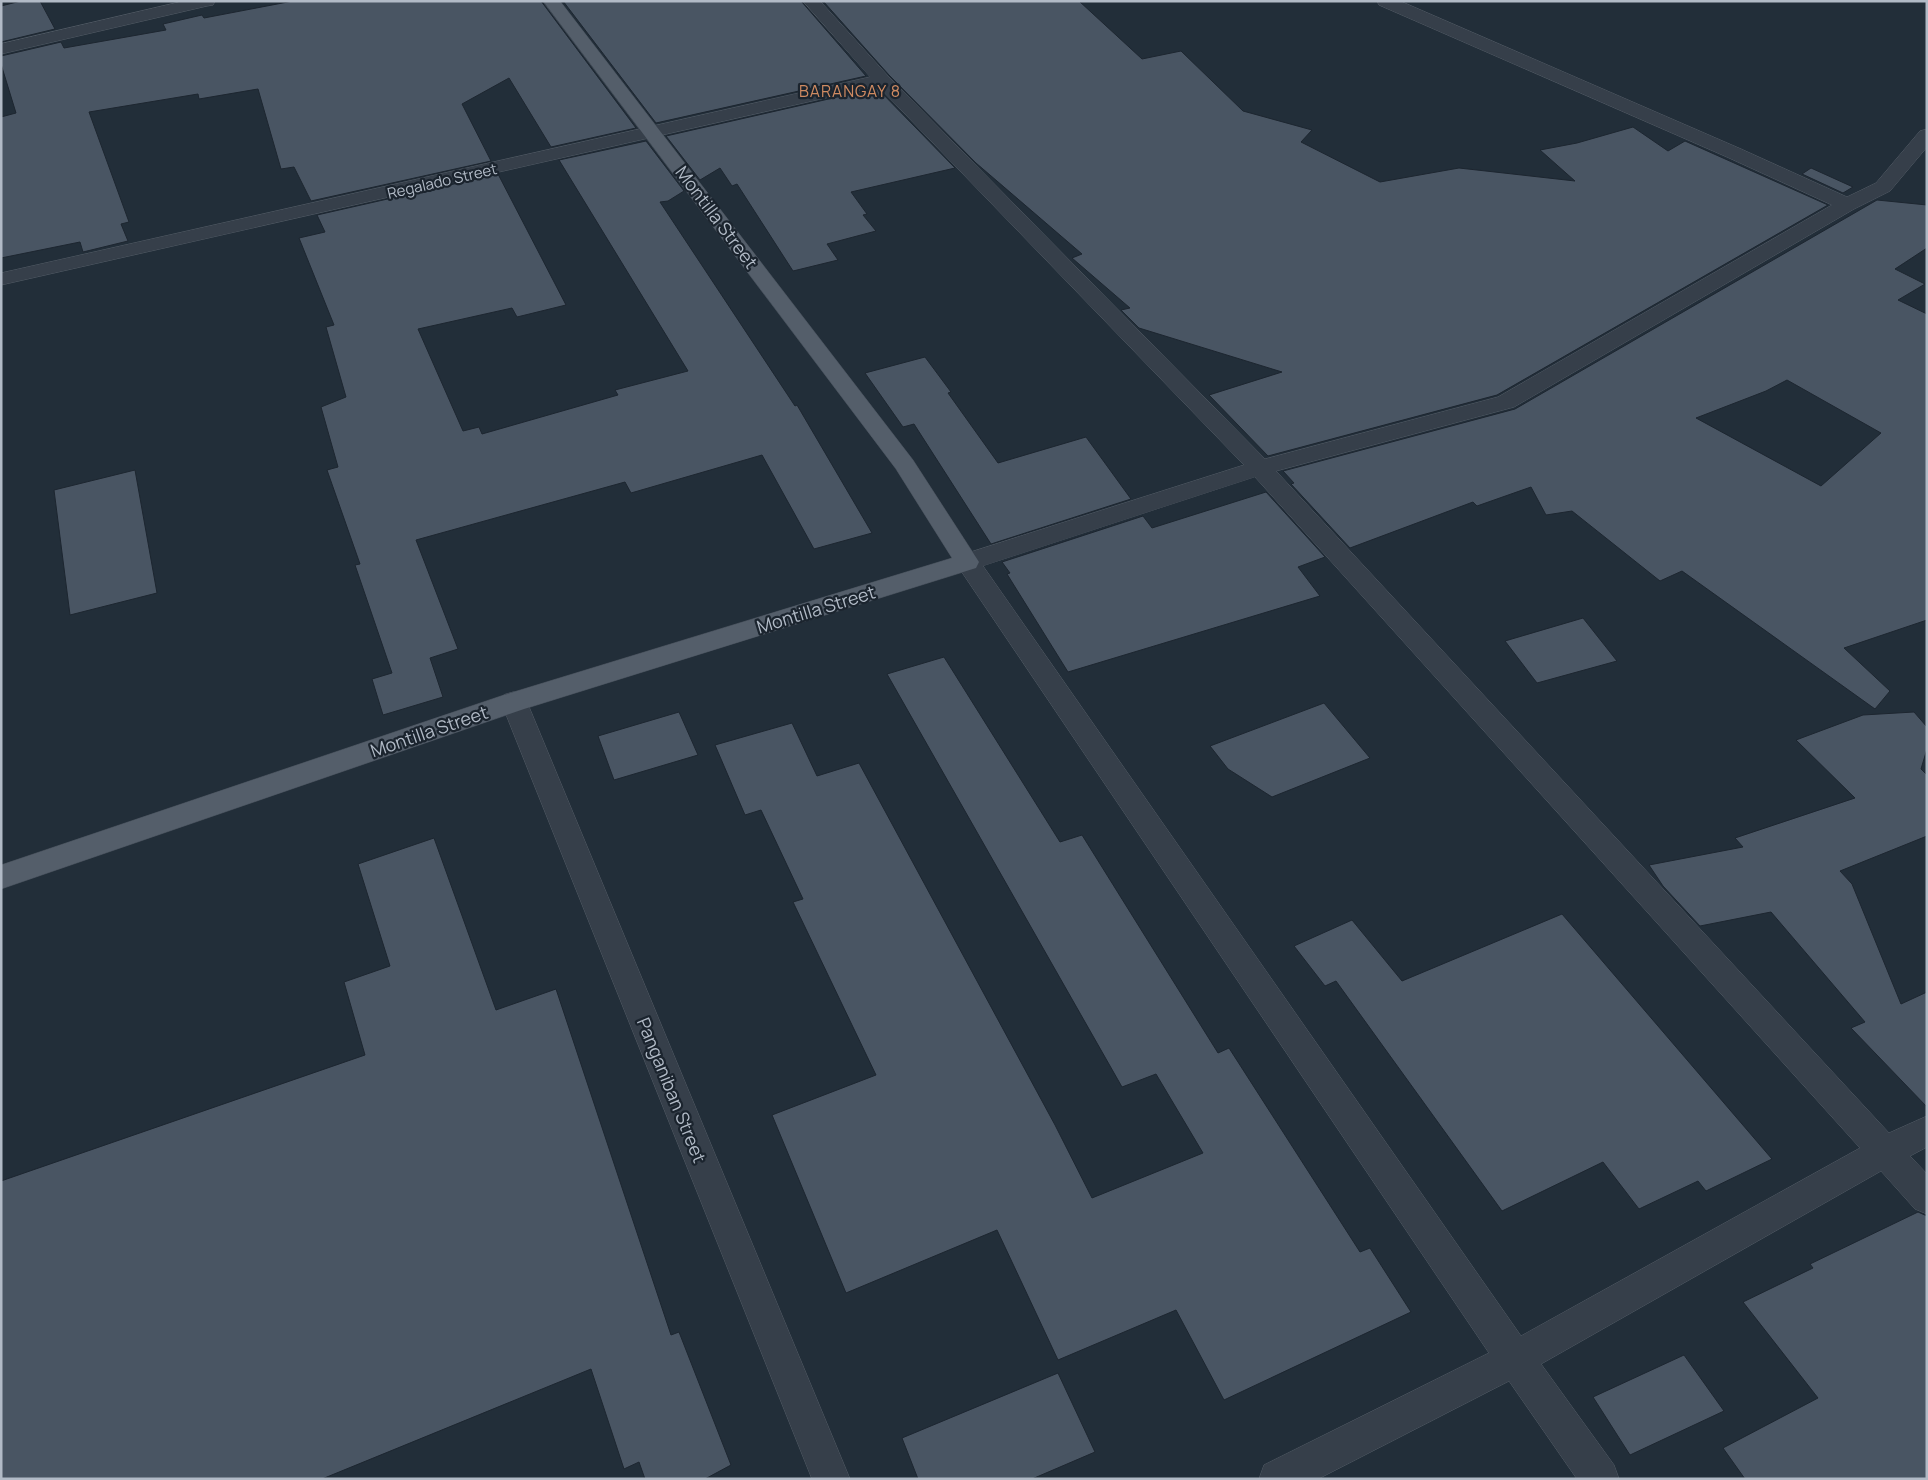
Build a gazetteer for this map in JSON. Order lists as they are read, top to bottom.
{
  "streets": {
    "main road": ["Montilla Street"],
    "street": ["Regalado Street", "Panganiban Street"]
  },
  "crossings": [
    ["Regalado Street", "Montilla Street"],
    ["Montilla Street", "Panganiban Street"]
  ],
  "districts": ["BARANGAY 8"]
}
